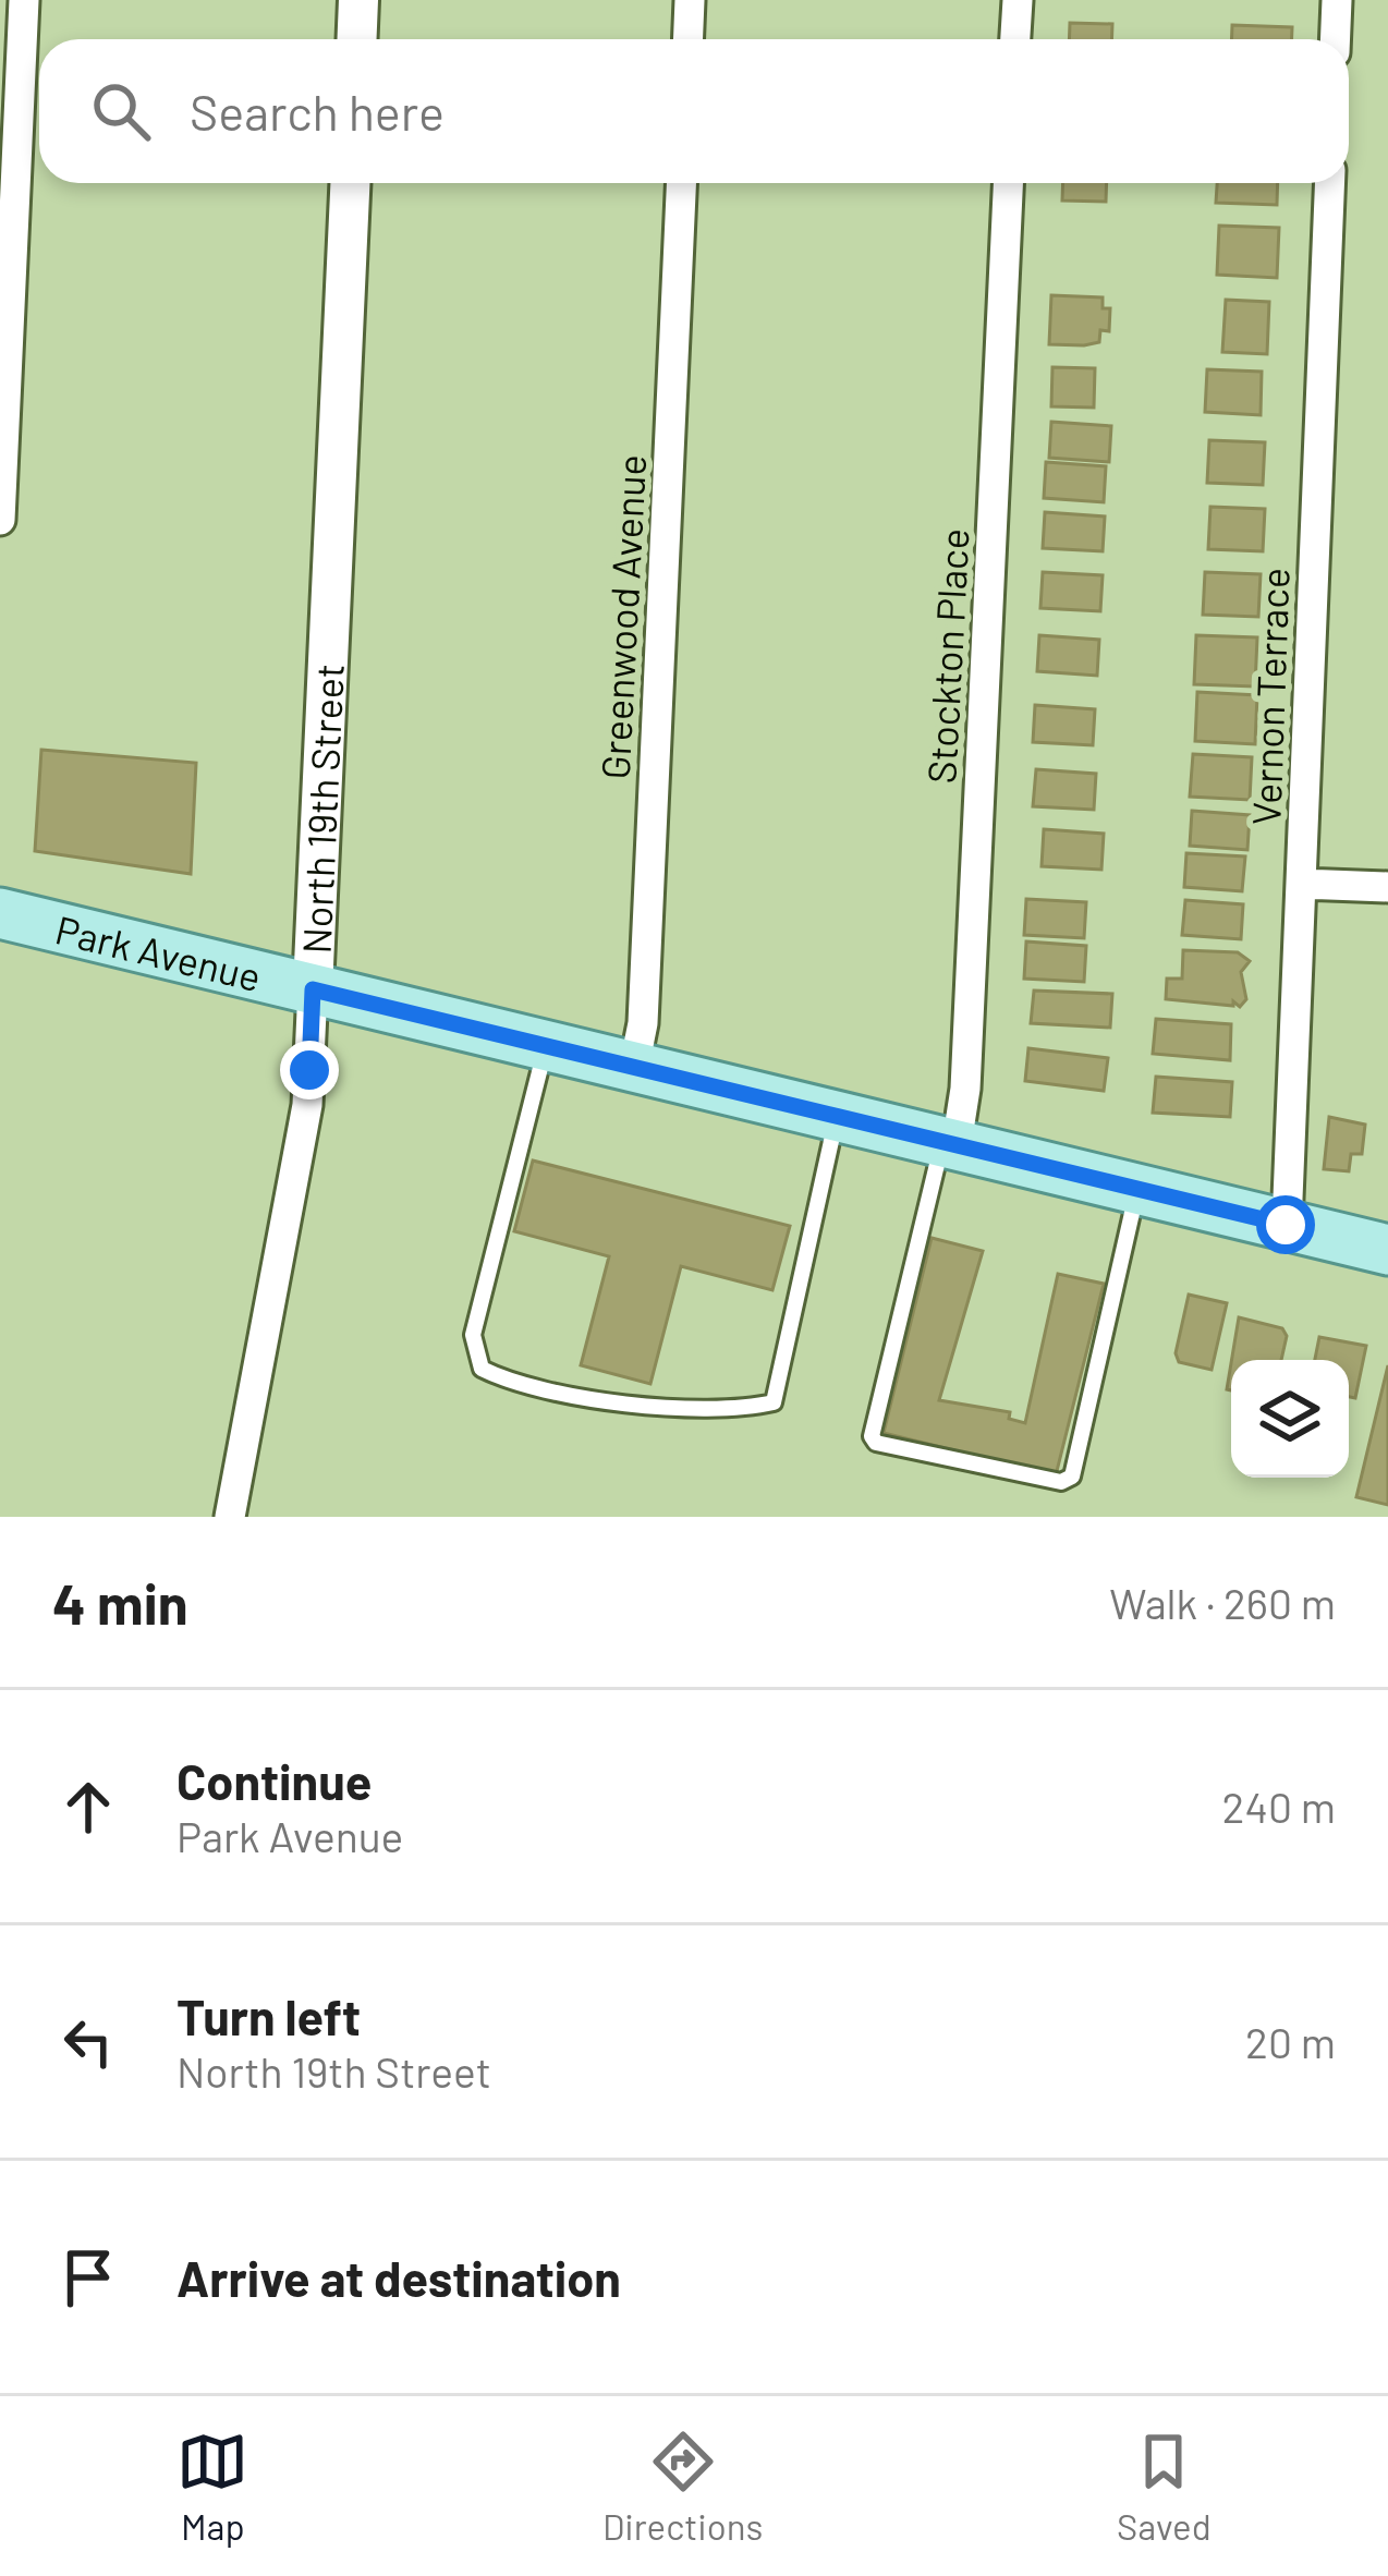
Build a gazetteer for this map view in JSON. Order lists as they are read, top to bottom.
{
  "streets": {
    "main road": ["Park Avenue"],
    "street": [
      "Greenwood Avenue",
      "Stockton Place",
      "Vernon Terrace",
      "North 19th Street"
    ]
  },
  "crossings": [
    ["Greenwood Avenue", "Park Avenue"],
    ["Stockton Place", "Park Avenue"],
    ["Vernon Terrace", "Park Avenue"],
    ["North 19th Street", "Park Avenue"]
  ],
  "page": {
    "search": "Search here",
    "heading": ["4 min", "Walk · 260 m"],
    "list": [
      ["Continue", "Park Avenue", "240 m"],
      ["Turn left", "North 19th Street", "20 m"],
      "Arrive at destination"
    ],
    "nav": ["Map", "Directions", "Saved"]
  }
}
